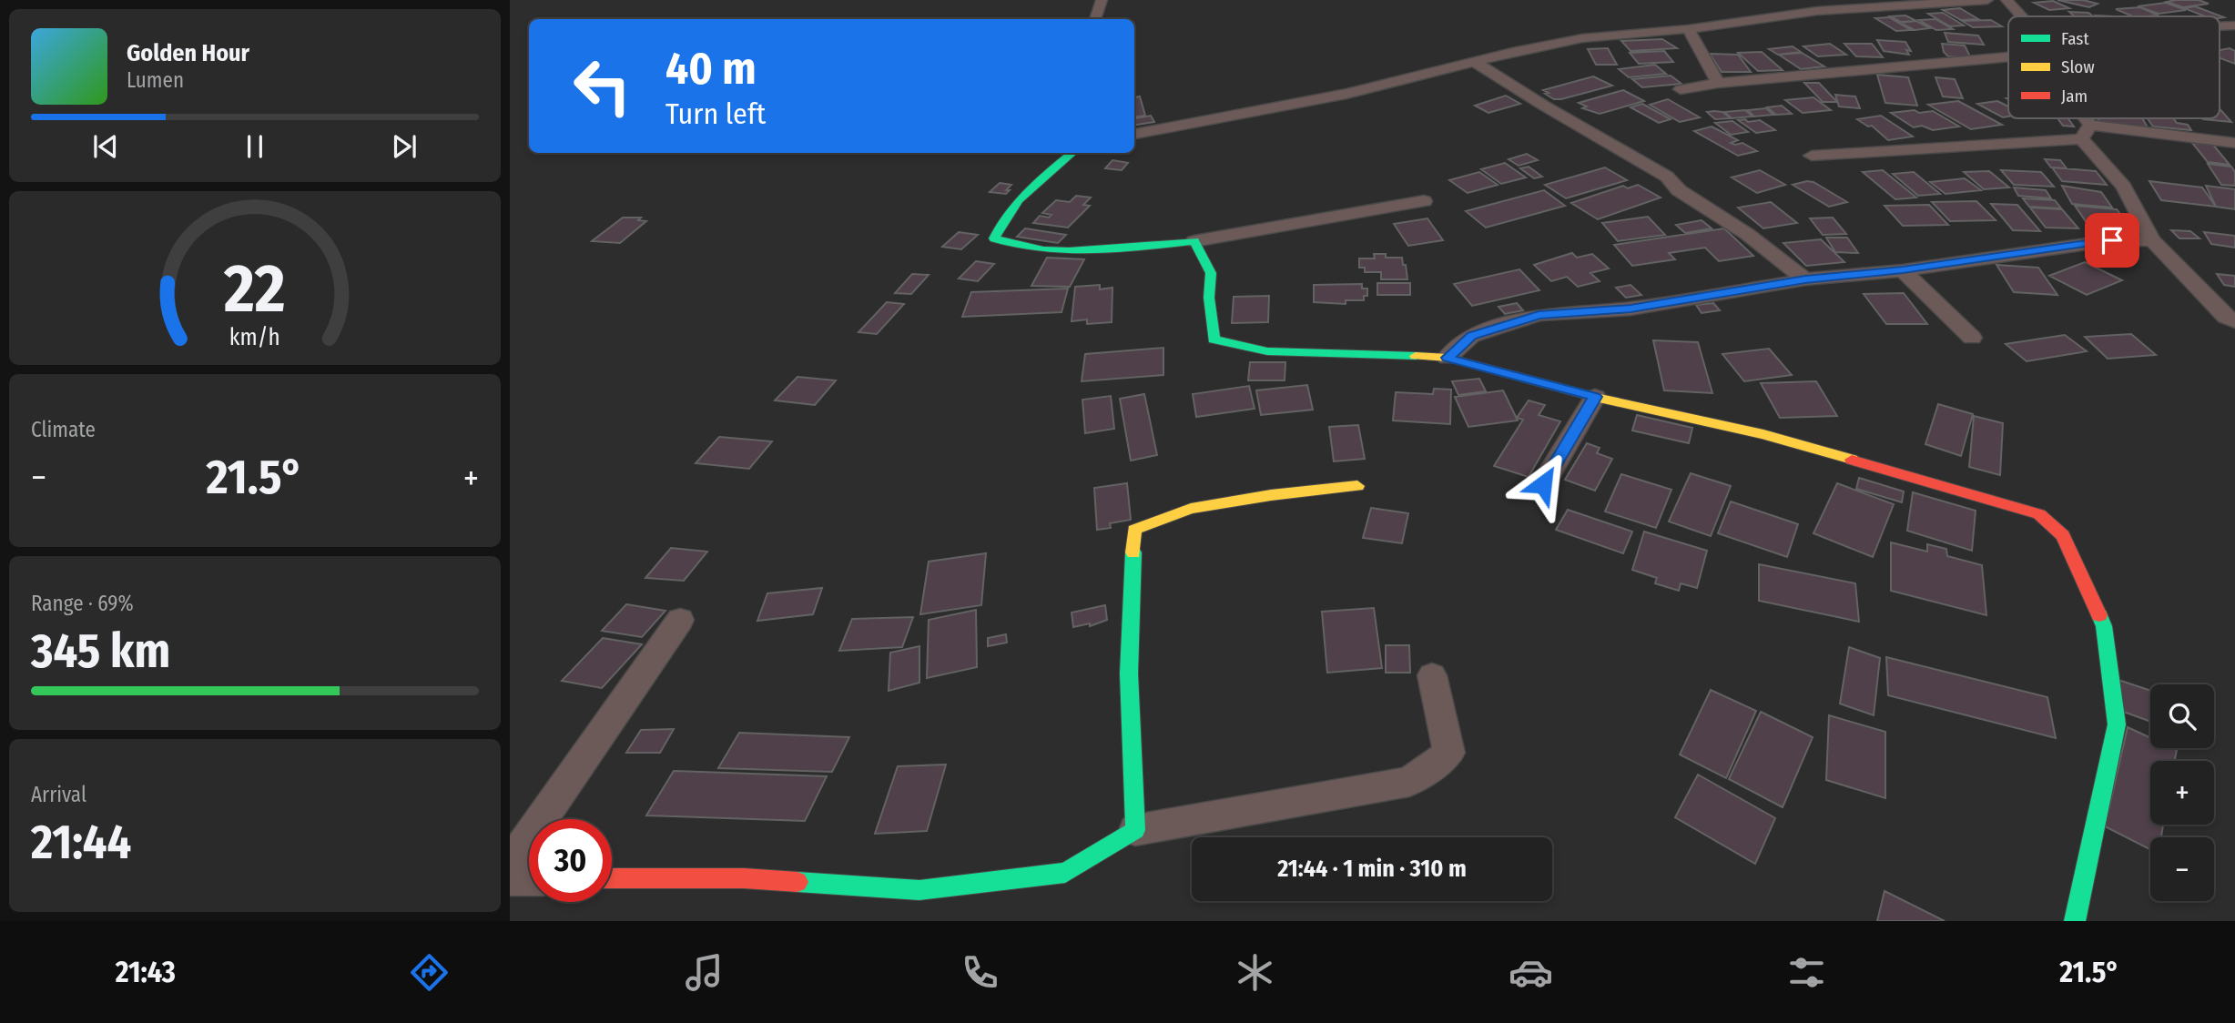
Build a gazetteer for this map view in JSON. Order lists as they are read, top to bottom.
{
  "legend": ["Fast", "Slow", "Jam"],
  "page": {
    "turn": ["40 m", "Turn left"],
    "song": ["Golden Hour", "Lumen"],
    "tile": [
      "Climate",
      ["Range · 69%", "345 km"],
      ["Arrival", "21:44"]
    ],
    "heat": ["−", "21.5°", "+"],
    "map_buttons": ["+", "−"],
    "limit": "30",
    "trip": "21:44 · 1 min · 310 m",
    "tabs": ["21:43", "21.5°"],
    "gauge": ["22", "km/h"]
  }
}
